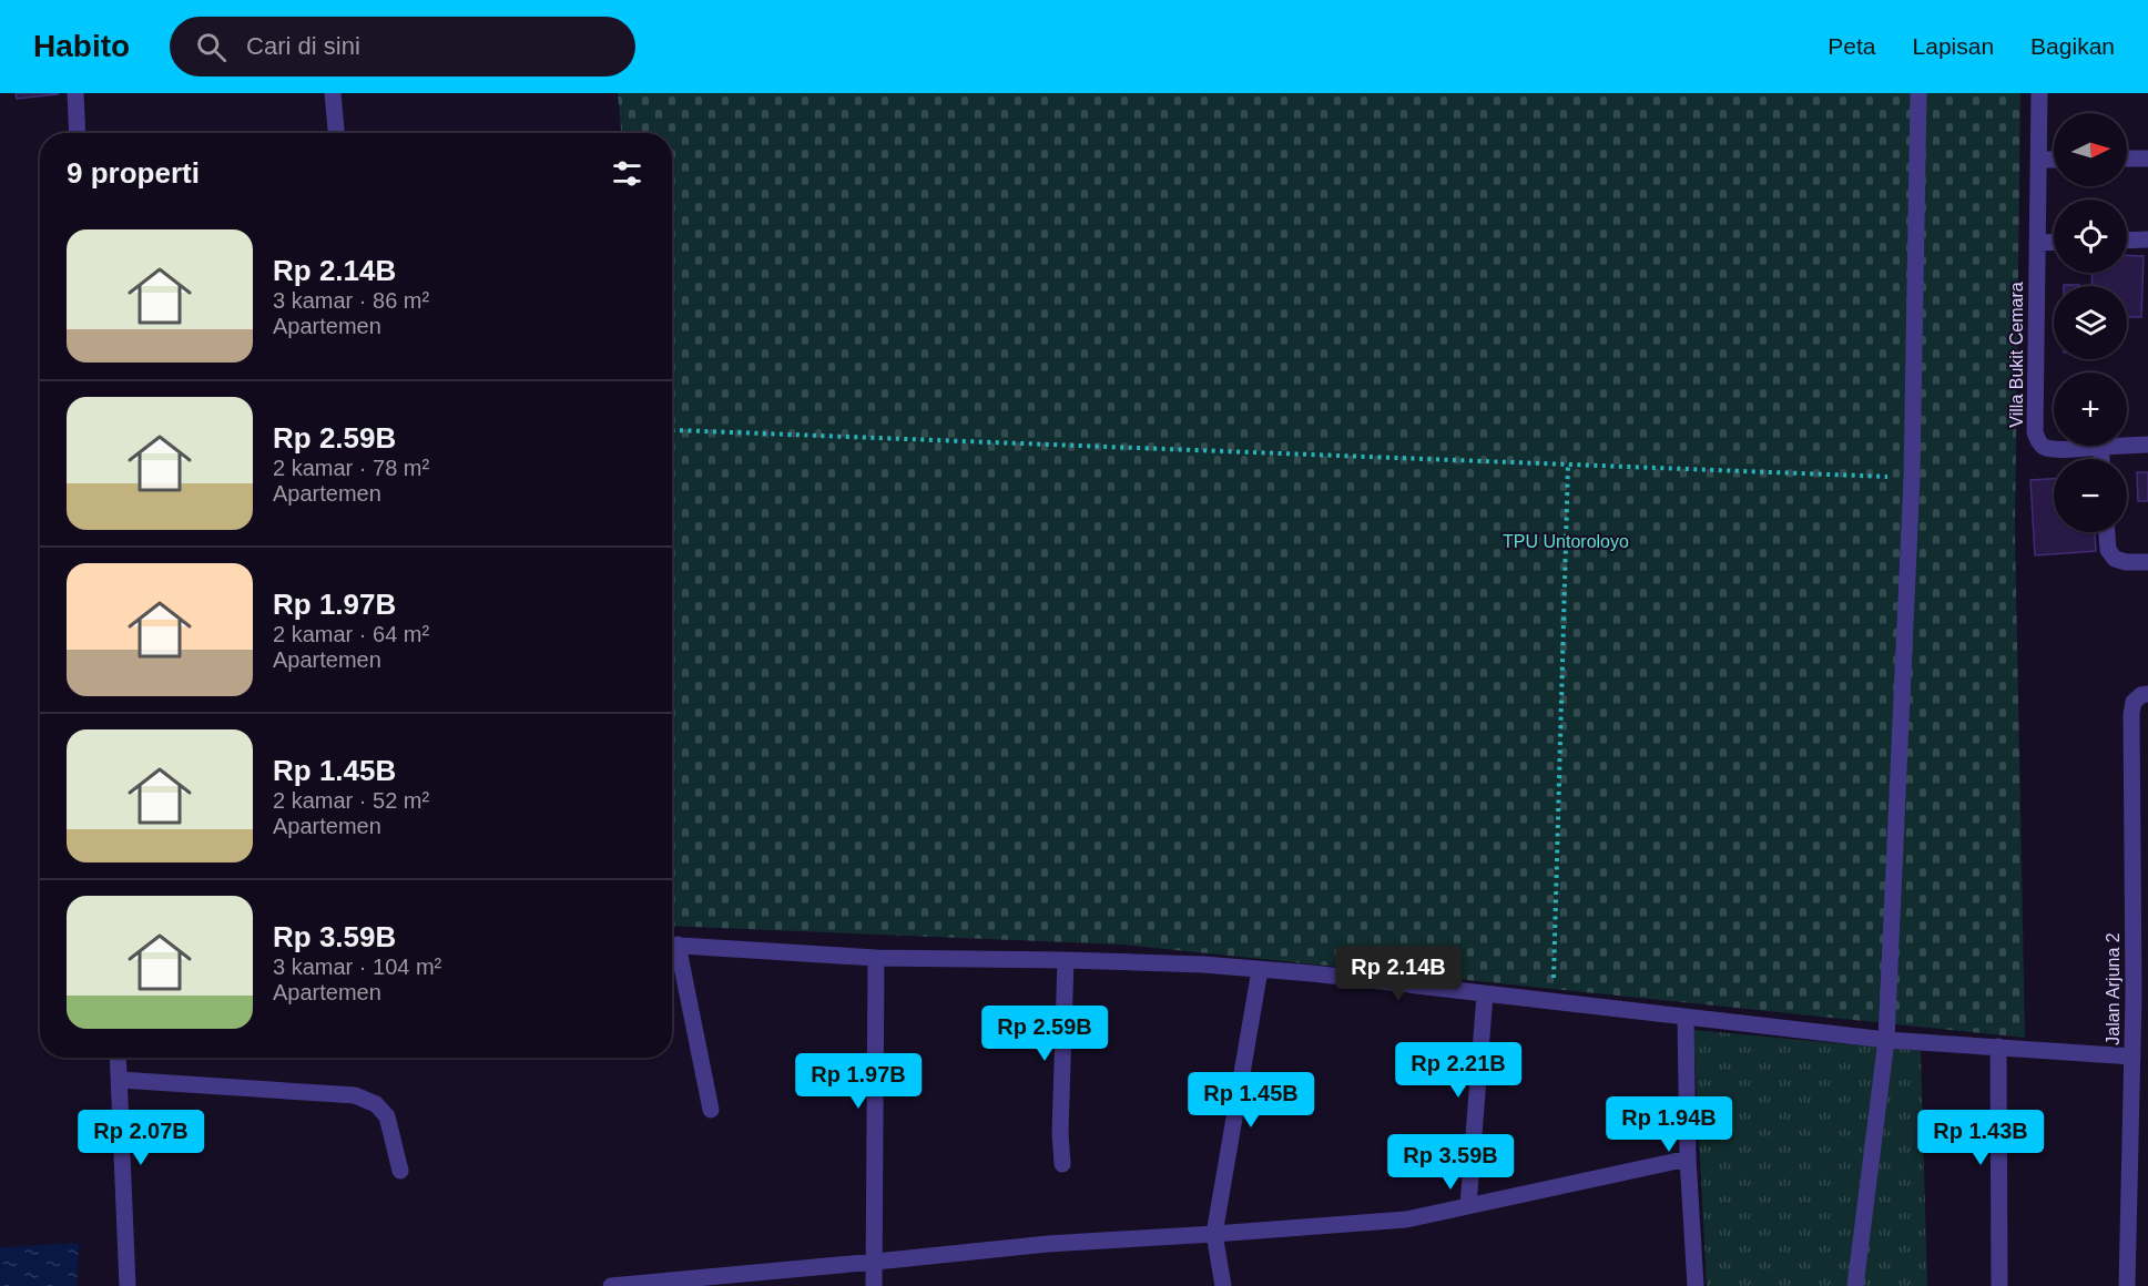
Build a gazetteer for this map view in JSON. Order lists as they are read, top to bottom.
{
  "streets": {
    "street": ["Villa Bukit Cemara", "Jalan Arjuna 2"]
  },
  "parks": ["TPU Untoroloyo"],
  "north": "right",
  "page": {
    "header": "Habito",
    "search": "Cari di sini",
    "nav": ["Peta", "Lapisan", "Bagikan"],
    "map_buttons": ["+", "−"],
    "heading": "9 properti",
    "list": [
      {
        "name": "Rp 2.14B",
        "note": "3 kamar · 86 m² · Apartemen"
      },
      {
        "name": "Rp 2.59B",
        "note": "2 kamar · 78 m² · Apartemen"
      },
      {
        "name": "Rp 1.97B",
        "note": "2 kamar · 64 m² · Apartemen"
      },
      {
        "name": "Rp 1.45B",
        "note": "2 kamar · 52 m² · Apartemen"
      },
      {
        "name": "Rp 3.59B",
        "note": "3 kamar · 104 m² · Apartemen"
      }
    ],
    "price": [
      "Rp 2.14B",
      "Rp 2.59B",
      "Rp 2.21B",
      "Rp 1.97B",
      "Rp 1.45B",
      "Rp 1.94B",
      "Rp 2.07B",
      "Rp 1.43B",
      "Rp 3.59B"
    ]
  }
}
